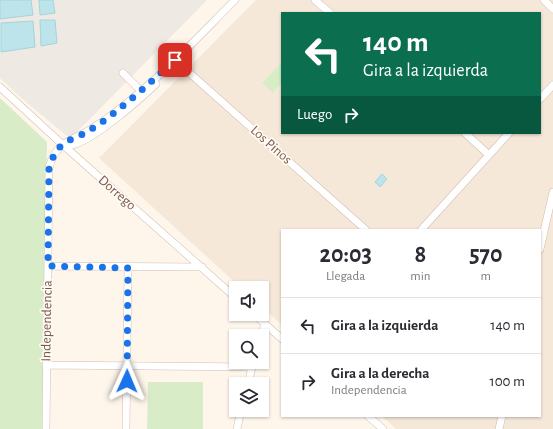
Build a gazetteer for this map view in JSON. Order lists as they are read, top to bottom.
{
  "streets": {
    "street": ["Los Pinos", "Dorrego", "Independencia"]
  },
  "crossings": [
    ["Dorrego", "Independencia"]
  ],
  "page": {
    "turn": ["140 m", "Gira a la izquierda"],
    "then": "Luego",
    "eta": [
      "20:03",
      "Llegada",
      "8",
      "min",
      "570",
      "m"
    ],
    "list": [
      {
        "name": "Gira a la izquierda",
        "value": "140 m"
      },
      {
        "name": "Gira a la derecha",
        "note": "Independencia",
        "value": "100 m"
      }
    ]
  }
}
